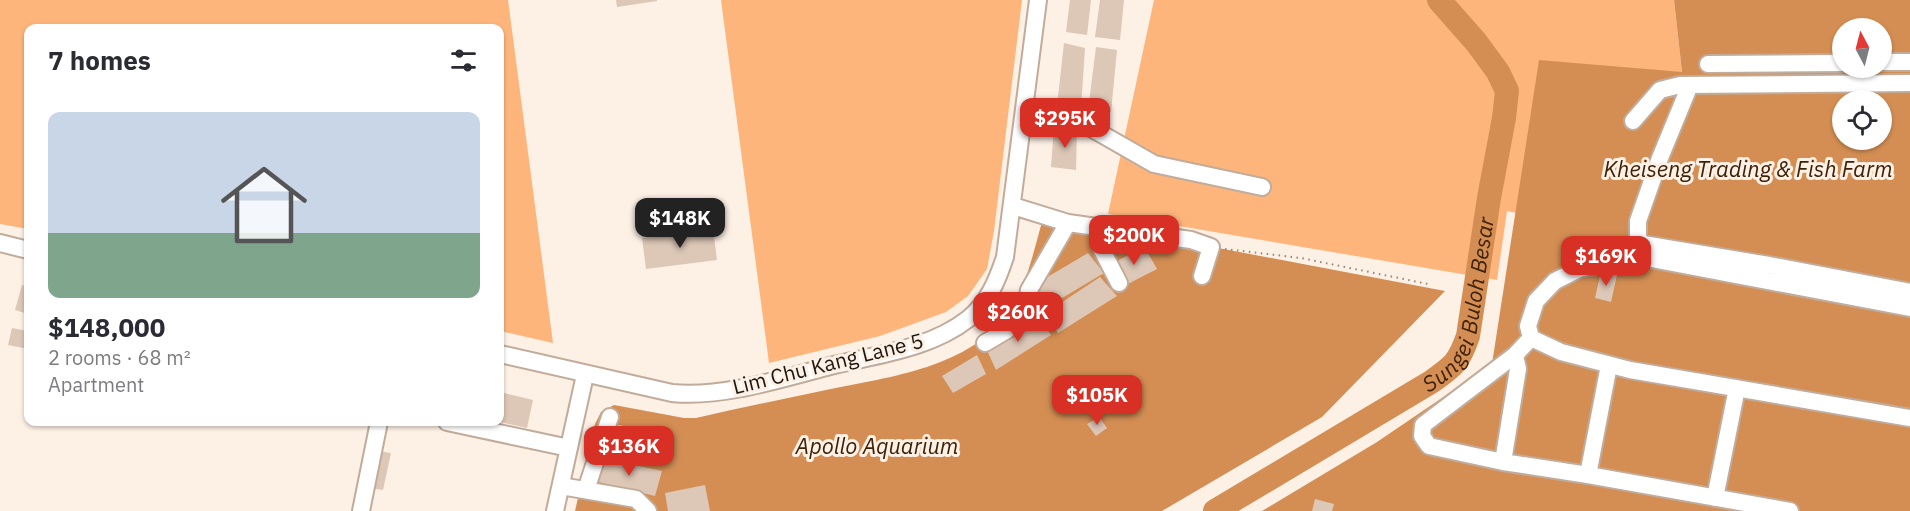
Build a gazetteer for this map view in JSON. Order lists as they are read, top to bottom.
{
  "streets": {
    "street": ["Lim Chu Kang Lane 5"]
  },
  "water": ["Kheiseng Trading & Fish Farm", "Sungei Buloh Besar", "Apollo Aquarium"],
  "north": "top",
  "page": {
    "heading": "7 homes",
    "list": [
      {
        "name": "$148,000",
        "note": "2 rooms · 68 m² · Apartment"
      }
    ],
    "price": [
      "$295K",
      "$148K",
      "$200K",
      "$169K",
      "$260K",
      "$105K",
      "$136K"
    ]
  }
}
